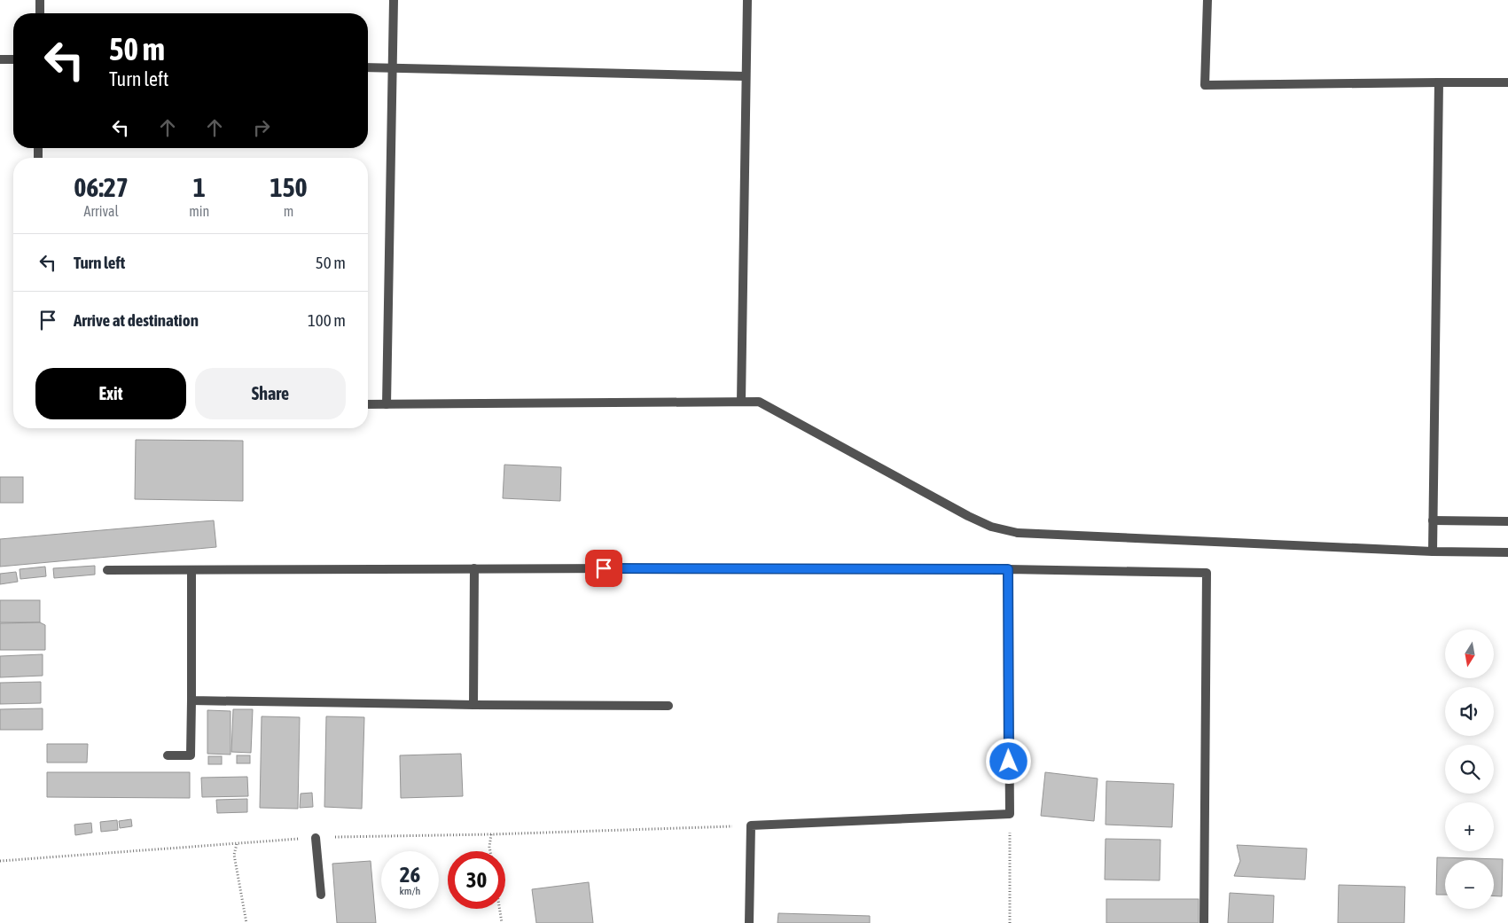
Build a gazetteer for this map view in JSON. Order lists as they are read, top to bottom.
{
  "north": "bottom",
  "page": {
    "turn": ["50 m", "Turn left"],
    "eta": [
      "06:27",
      "Arrival",
      "1",
      "min",
      "150",
      "m"
    ],
    "list": [
      {
        "name": "Turn left",
        "value": "50 m"
      },
      {
        "name": "Arrive at destination",
        "value": "100 m"
      }
    ],
    "buttons": ["Exit", "Share"],
    "map_buttons": ["+", "−"],
    "speed": "26 km/h",
    "limit": "30"
  }
}
